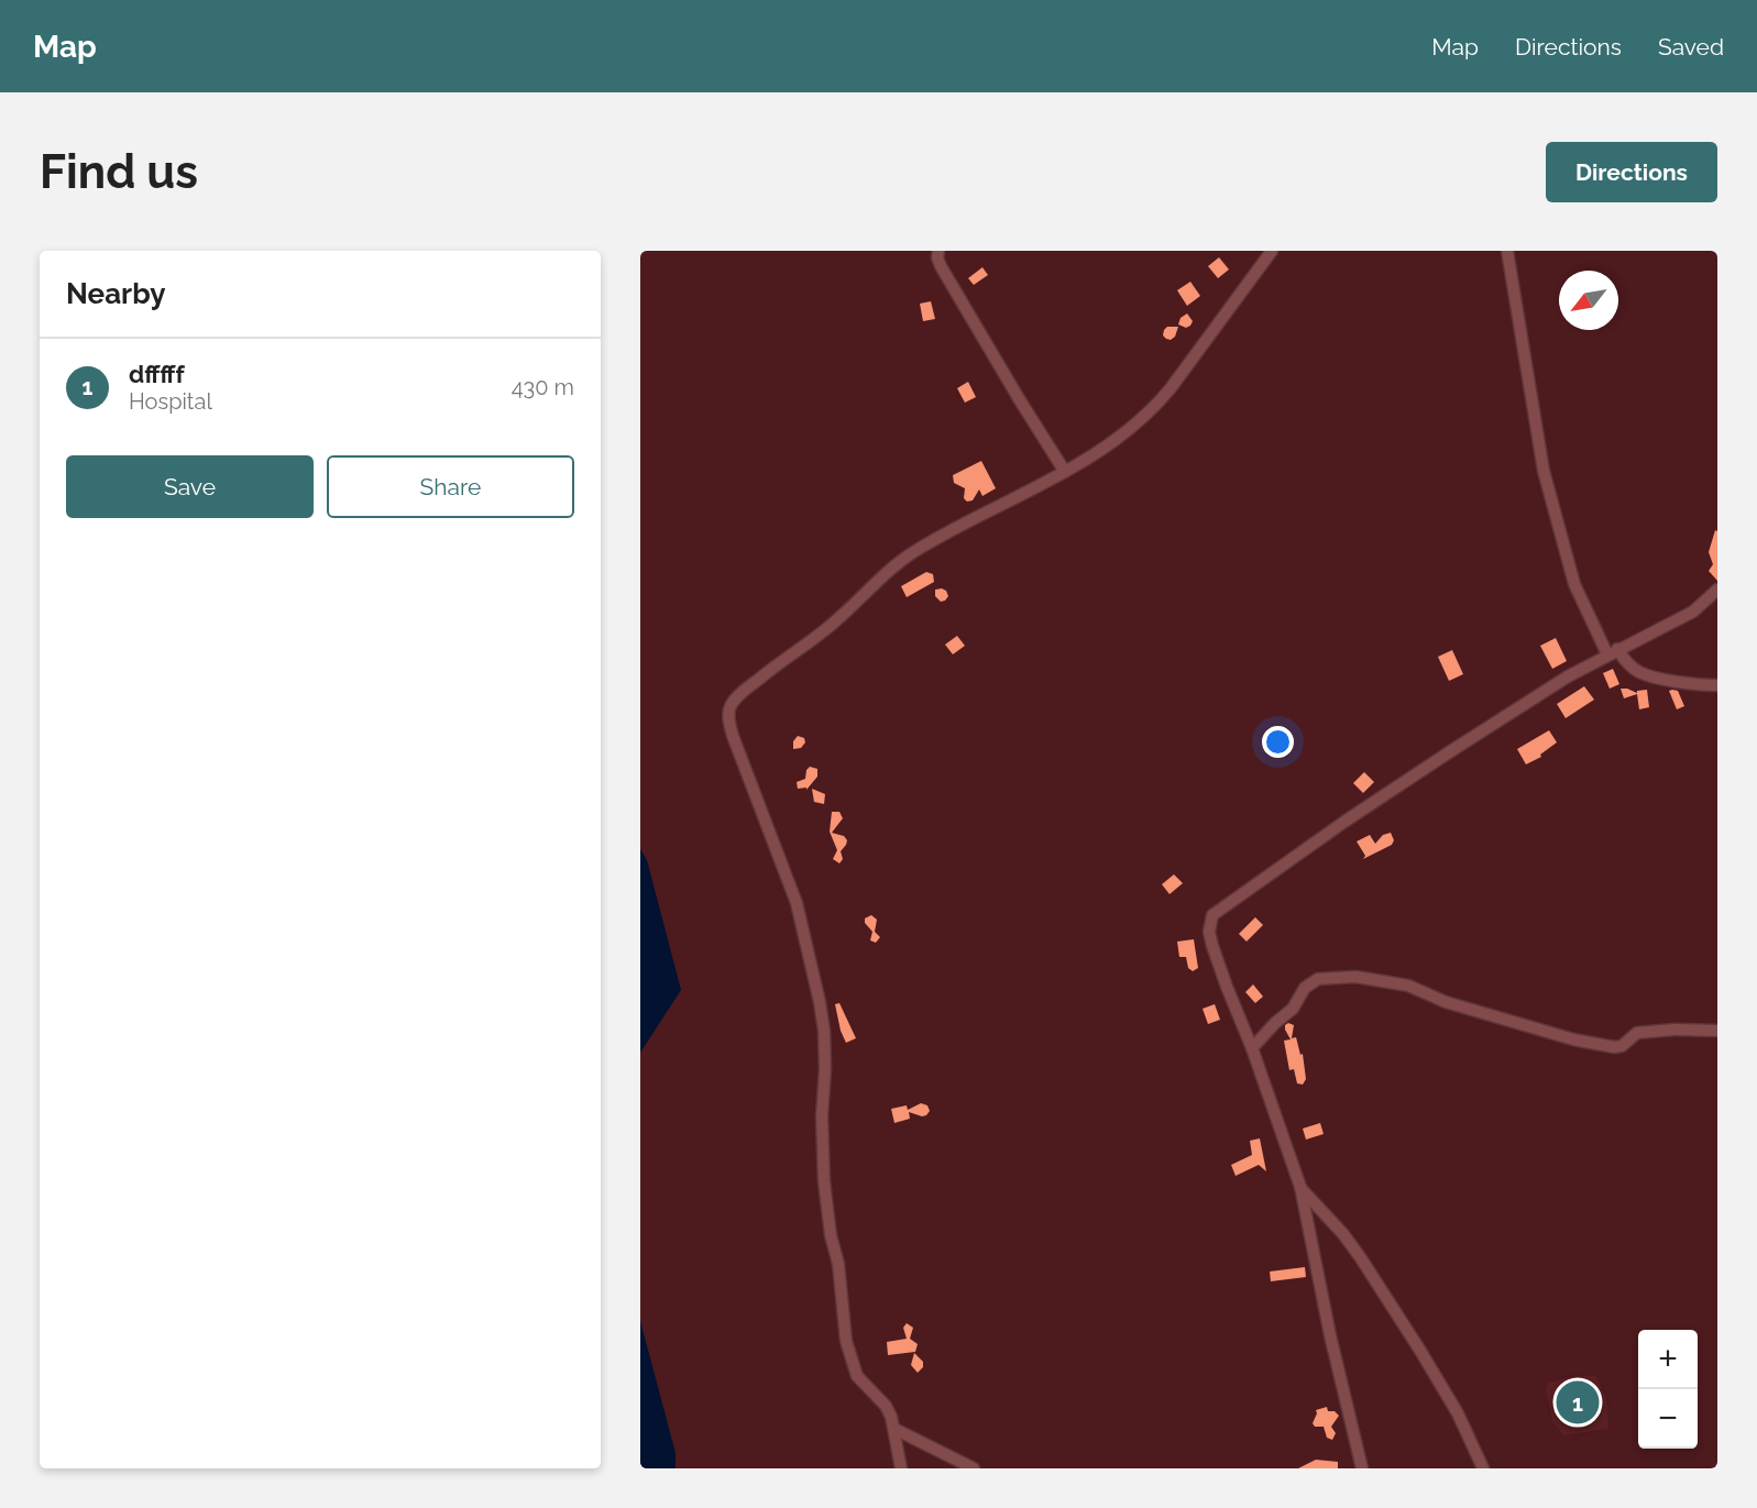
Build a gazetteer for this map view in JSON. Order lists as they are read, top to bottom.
{
  "north": "bottom left",
  "page": {
    "header": "Map",
    "nav": ["Map", "Directions", "Saved"],
    "buttons": [
      "Directions",
      ["Save", "Share"]
    ],
    "title": "Find us",
    "heading": "Nearby",
    "list": [
      {
        "mark": "1",
        "name": "dfffff",
        "note": "Hospital",
        "value": "430 m"
      }
    ],
    "map_buttons": ["+", "−"],
    "pins": "1"
  }
}
